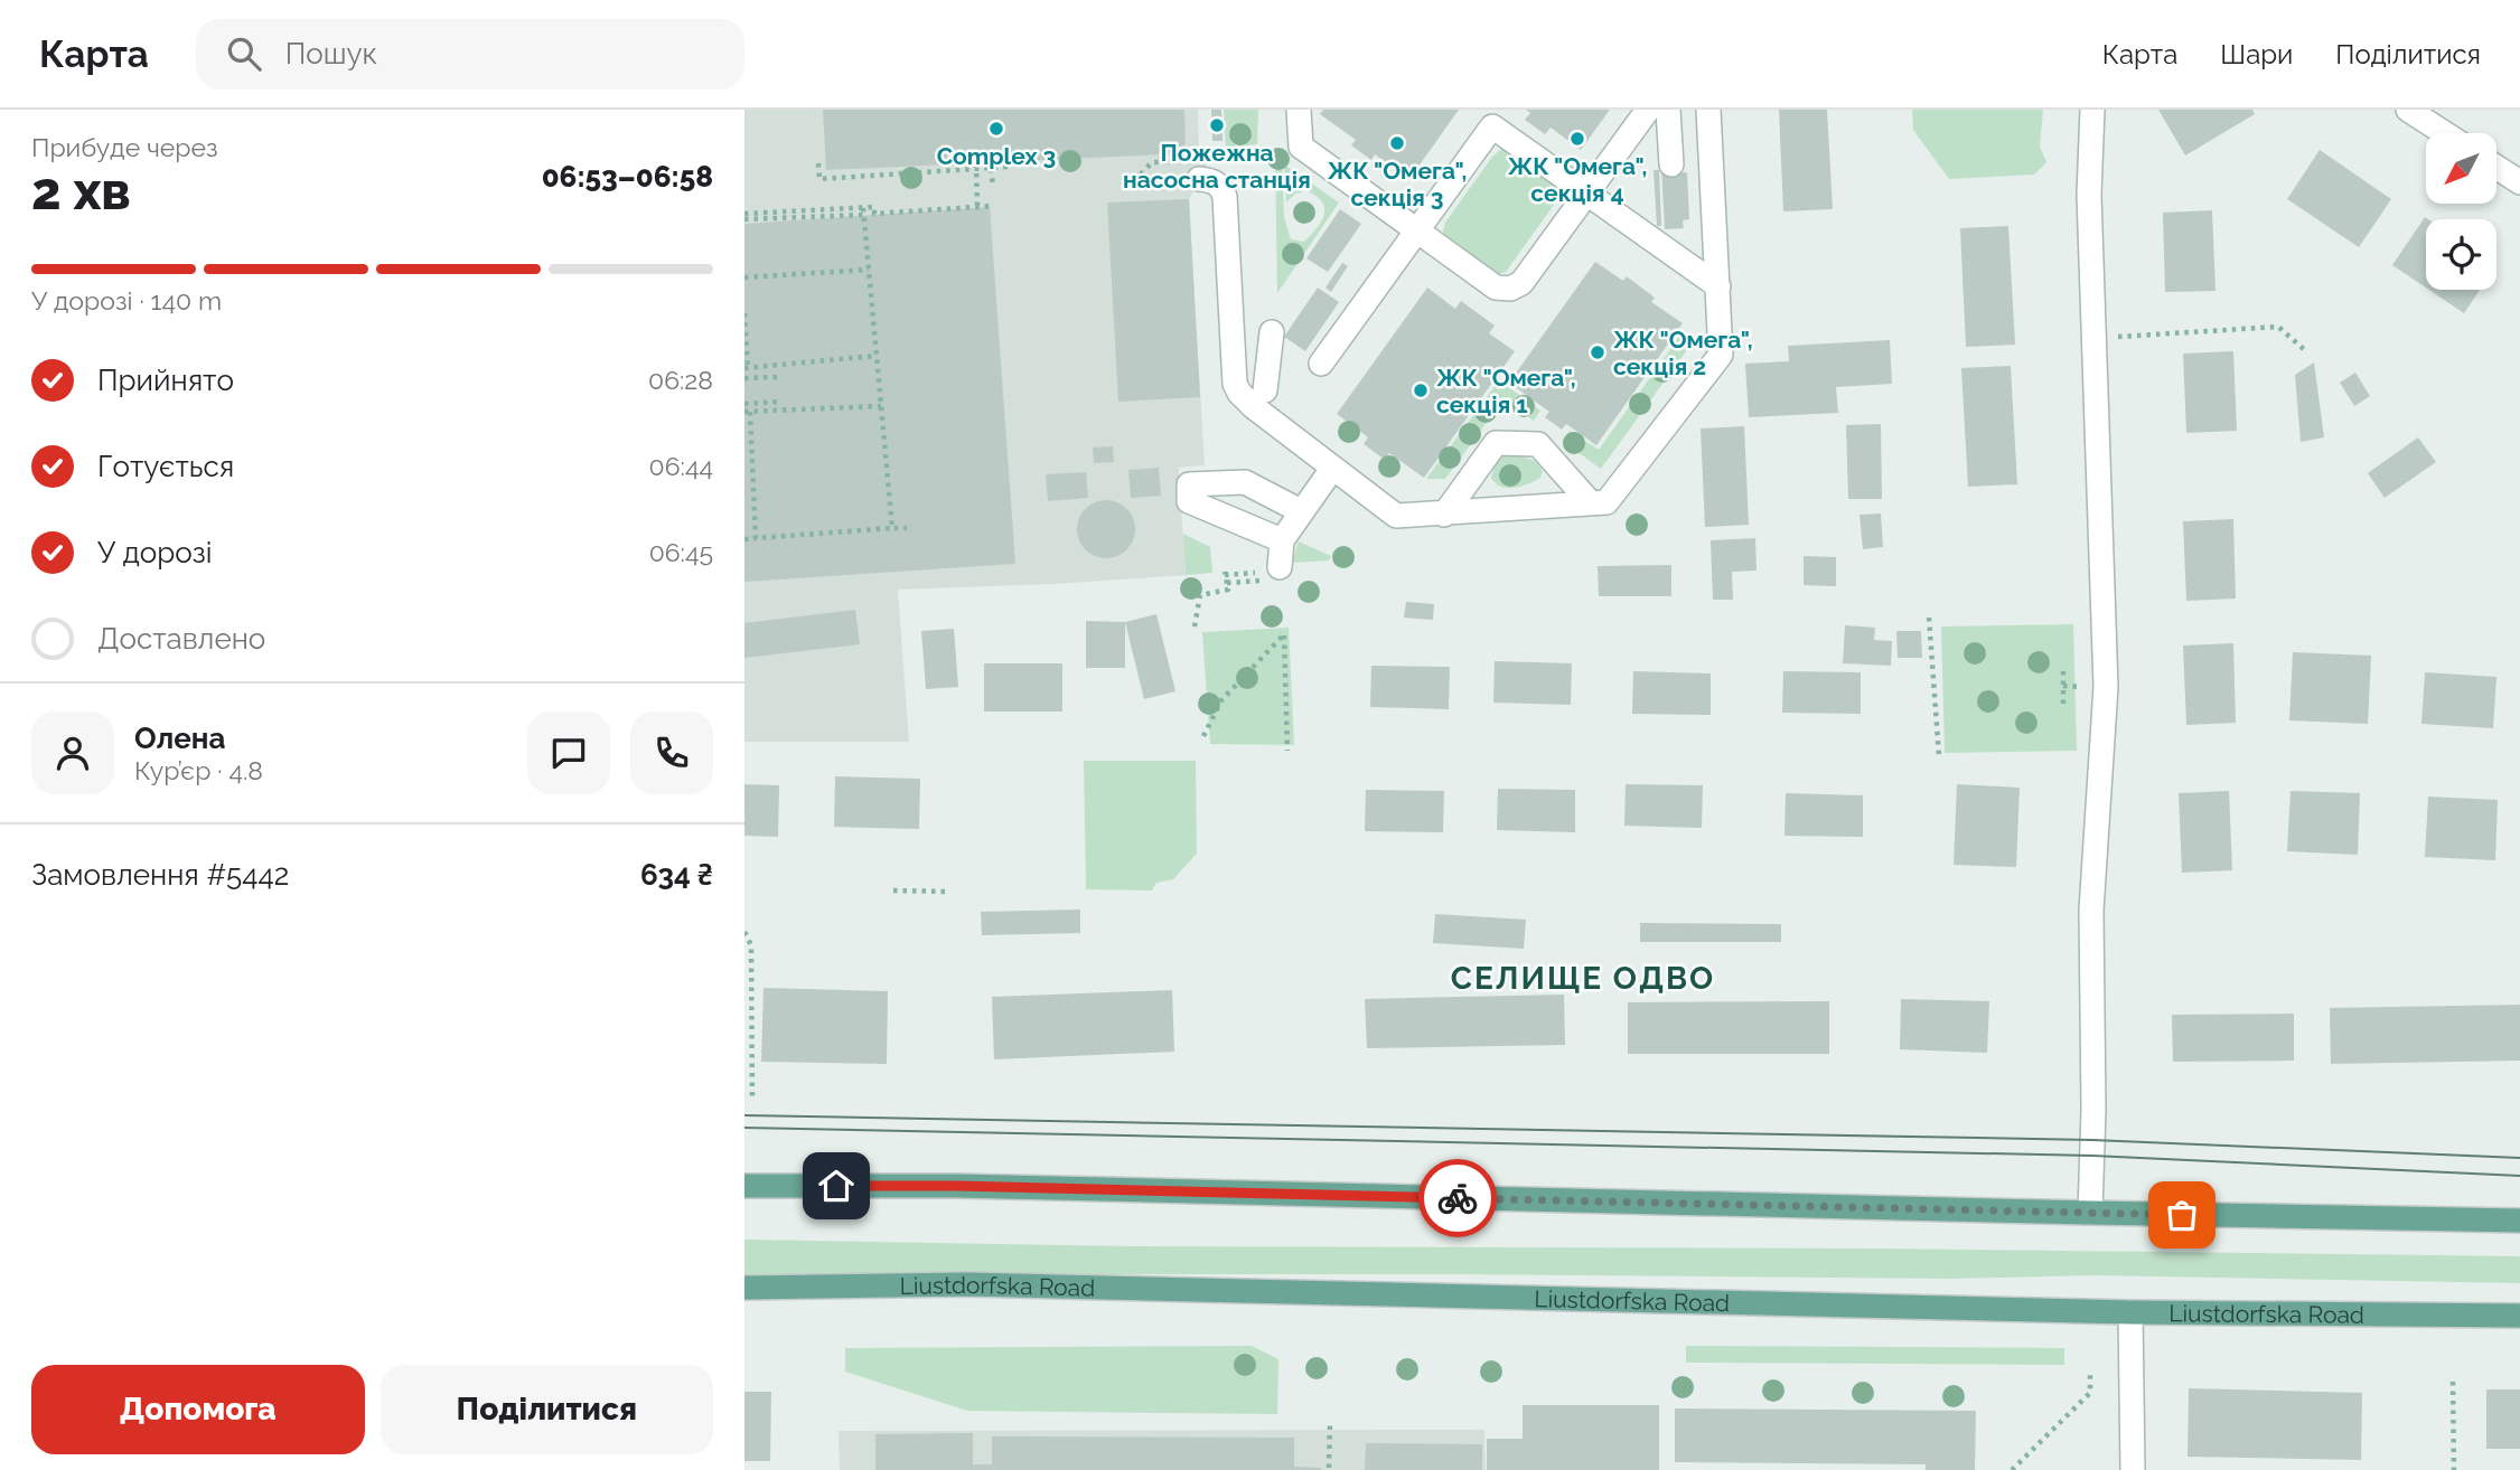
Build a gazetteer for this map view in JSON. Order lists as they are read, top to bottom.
{
  "streets": {
    "main road": ["Liustdorfska Road"]
  },
  "districts": ["СЕЛИЩЕ ОДВО"],
  "places": [
    "Пожежна насосна станція",
    "Complex 3",
    "ЖК \"Омега\", секція 4",
    "ЖК \"Омега\", секція 3",
    "ЖК \"Омега\", секція 2",
    "ЖК \"Омега\", секція 1"
  ],
  "north": "bottom left",
  "page": {
    "header": "Карта",
    "search": "Пошук",
    "nav": ["Карта", "Шари", "Поділитися"],
    "heading": ["2 хв", "Прибуде через", "06:53–06:58"],
    "panel": [
      "Олена",
      "Кур’єр · 4.8",
      "Замовлення #5442",
      "634 ₴"
    ],
    "bar": "У дорозі · 140 m",
    "list": [
      ["Прийнято", "06:28"],
      ["Готується", "06:44"],
      ["У дорозі", "06:45"],
      "Доставлено"
    ],
    "buttons": ["Допомога", "Поділитися"]
  }
}
